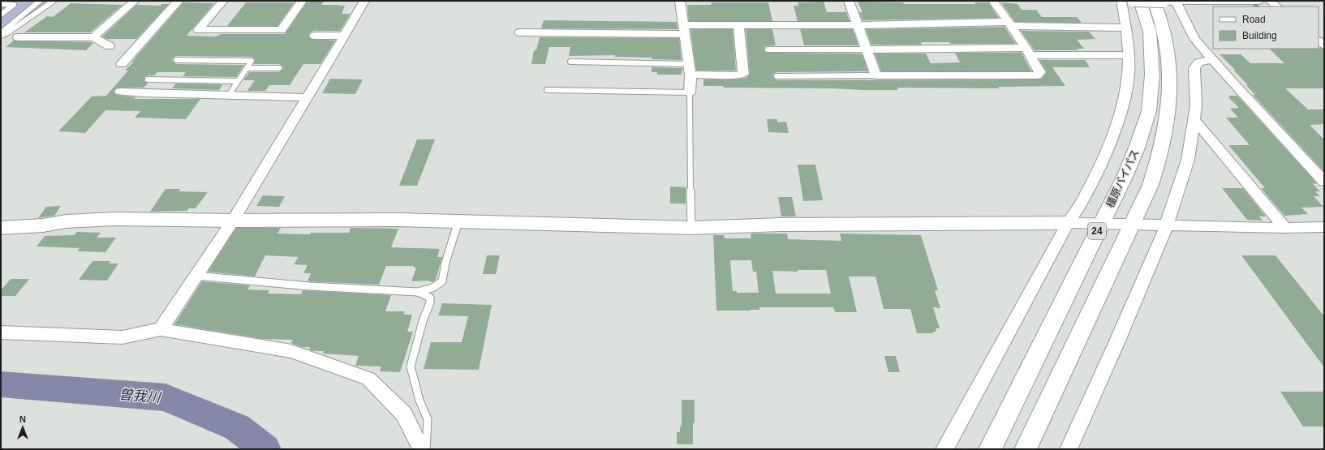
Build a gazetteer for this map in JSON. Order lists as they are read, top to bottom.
{
  "streets": {
    "main road": ["橿原バイパス", "24"]
  },
  "water": ["曽我川"],
  "legend": ["Road", "Building"],
  "north": "top"
}
